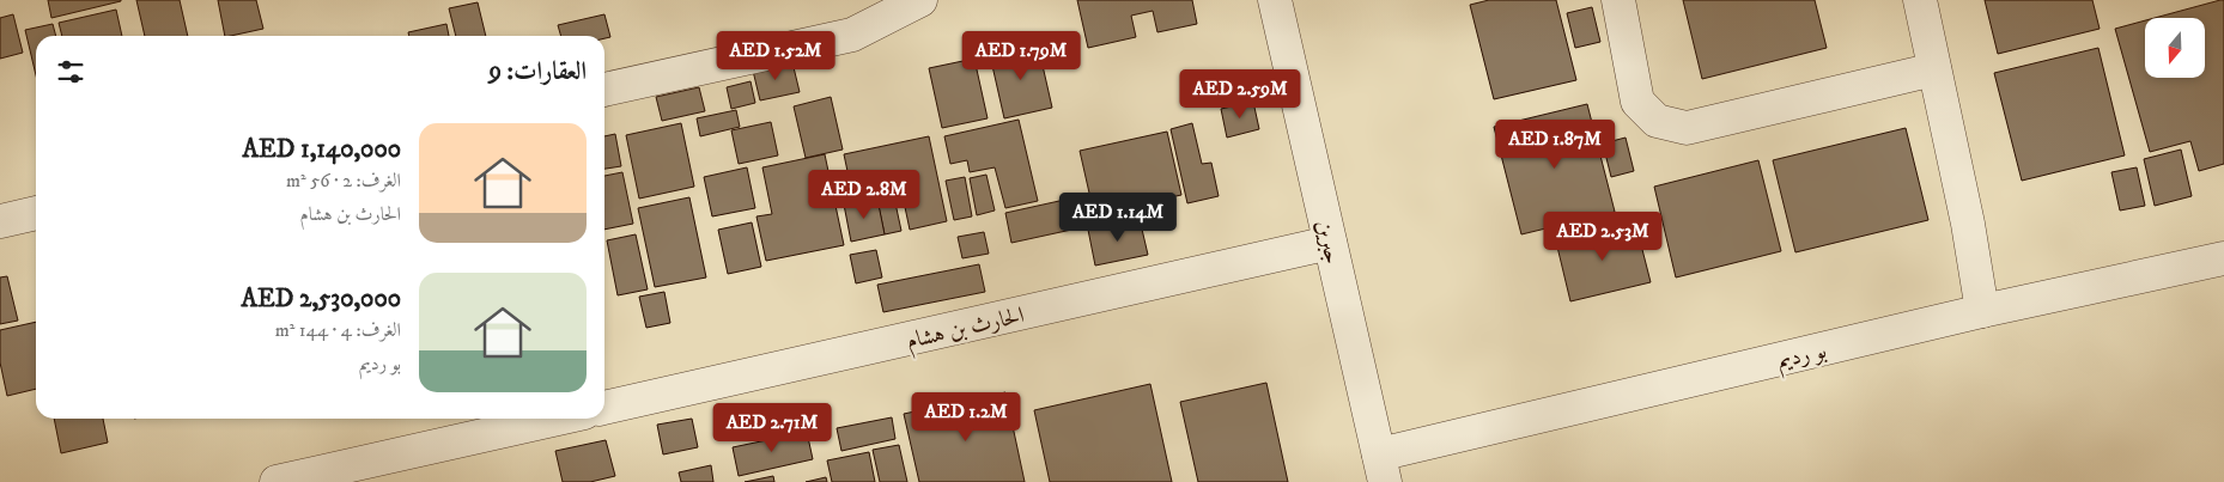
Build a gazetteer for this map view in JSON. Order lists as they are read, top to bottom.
{
  "streets": {
    "street": ["جبرين", "الحارث بن هشام", "بو رديم"]
  },
  "crossings": [
    ["جبرين", "الحارث بن هشام"],
    ["جبرين", "بو رديم"]
  ],
  "north": "bottom",
  "page": {
    "price": [
      "AED 1.52M",
      "AED 1.79M",
      "AED 2.59M",
      "AED 1.87M",
      "AED 2.8M",
      "AED 1.14M",
      "AED 2.53M",
      "AED 1.2M",
      "AED 2.71M"
    ],
    "heading": "العقارات: 9",
    "list": [
      {
        "name": "AED 1,140,000",
        "note": "الغرف: 2 · 56 m² · الحارث بن هشام"
      },
      {
        "name": "AED 2,530,000",
        "note": "الغرف: 4 · 144 m² · بو رديم"
      }
    ]
  }
}
